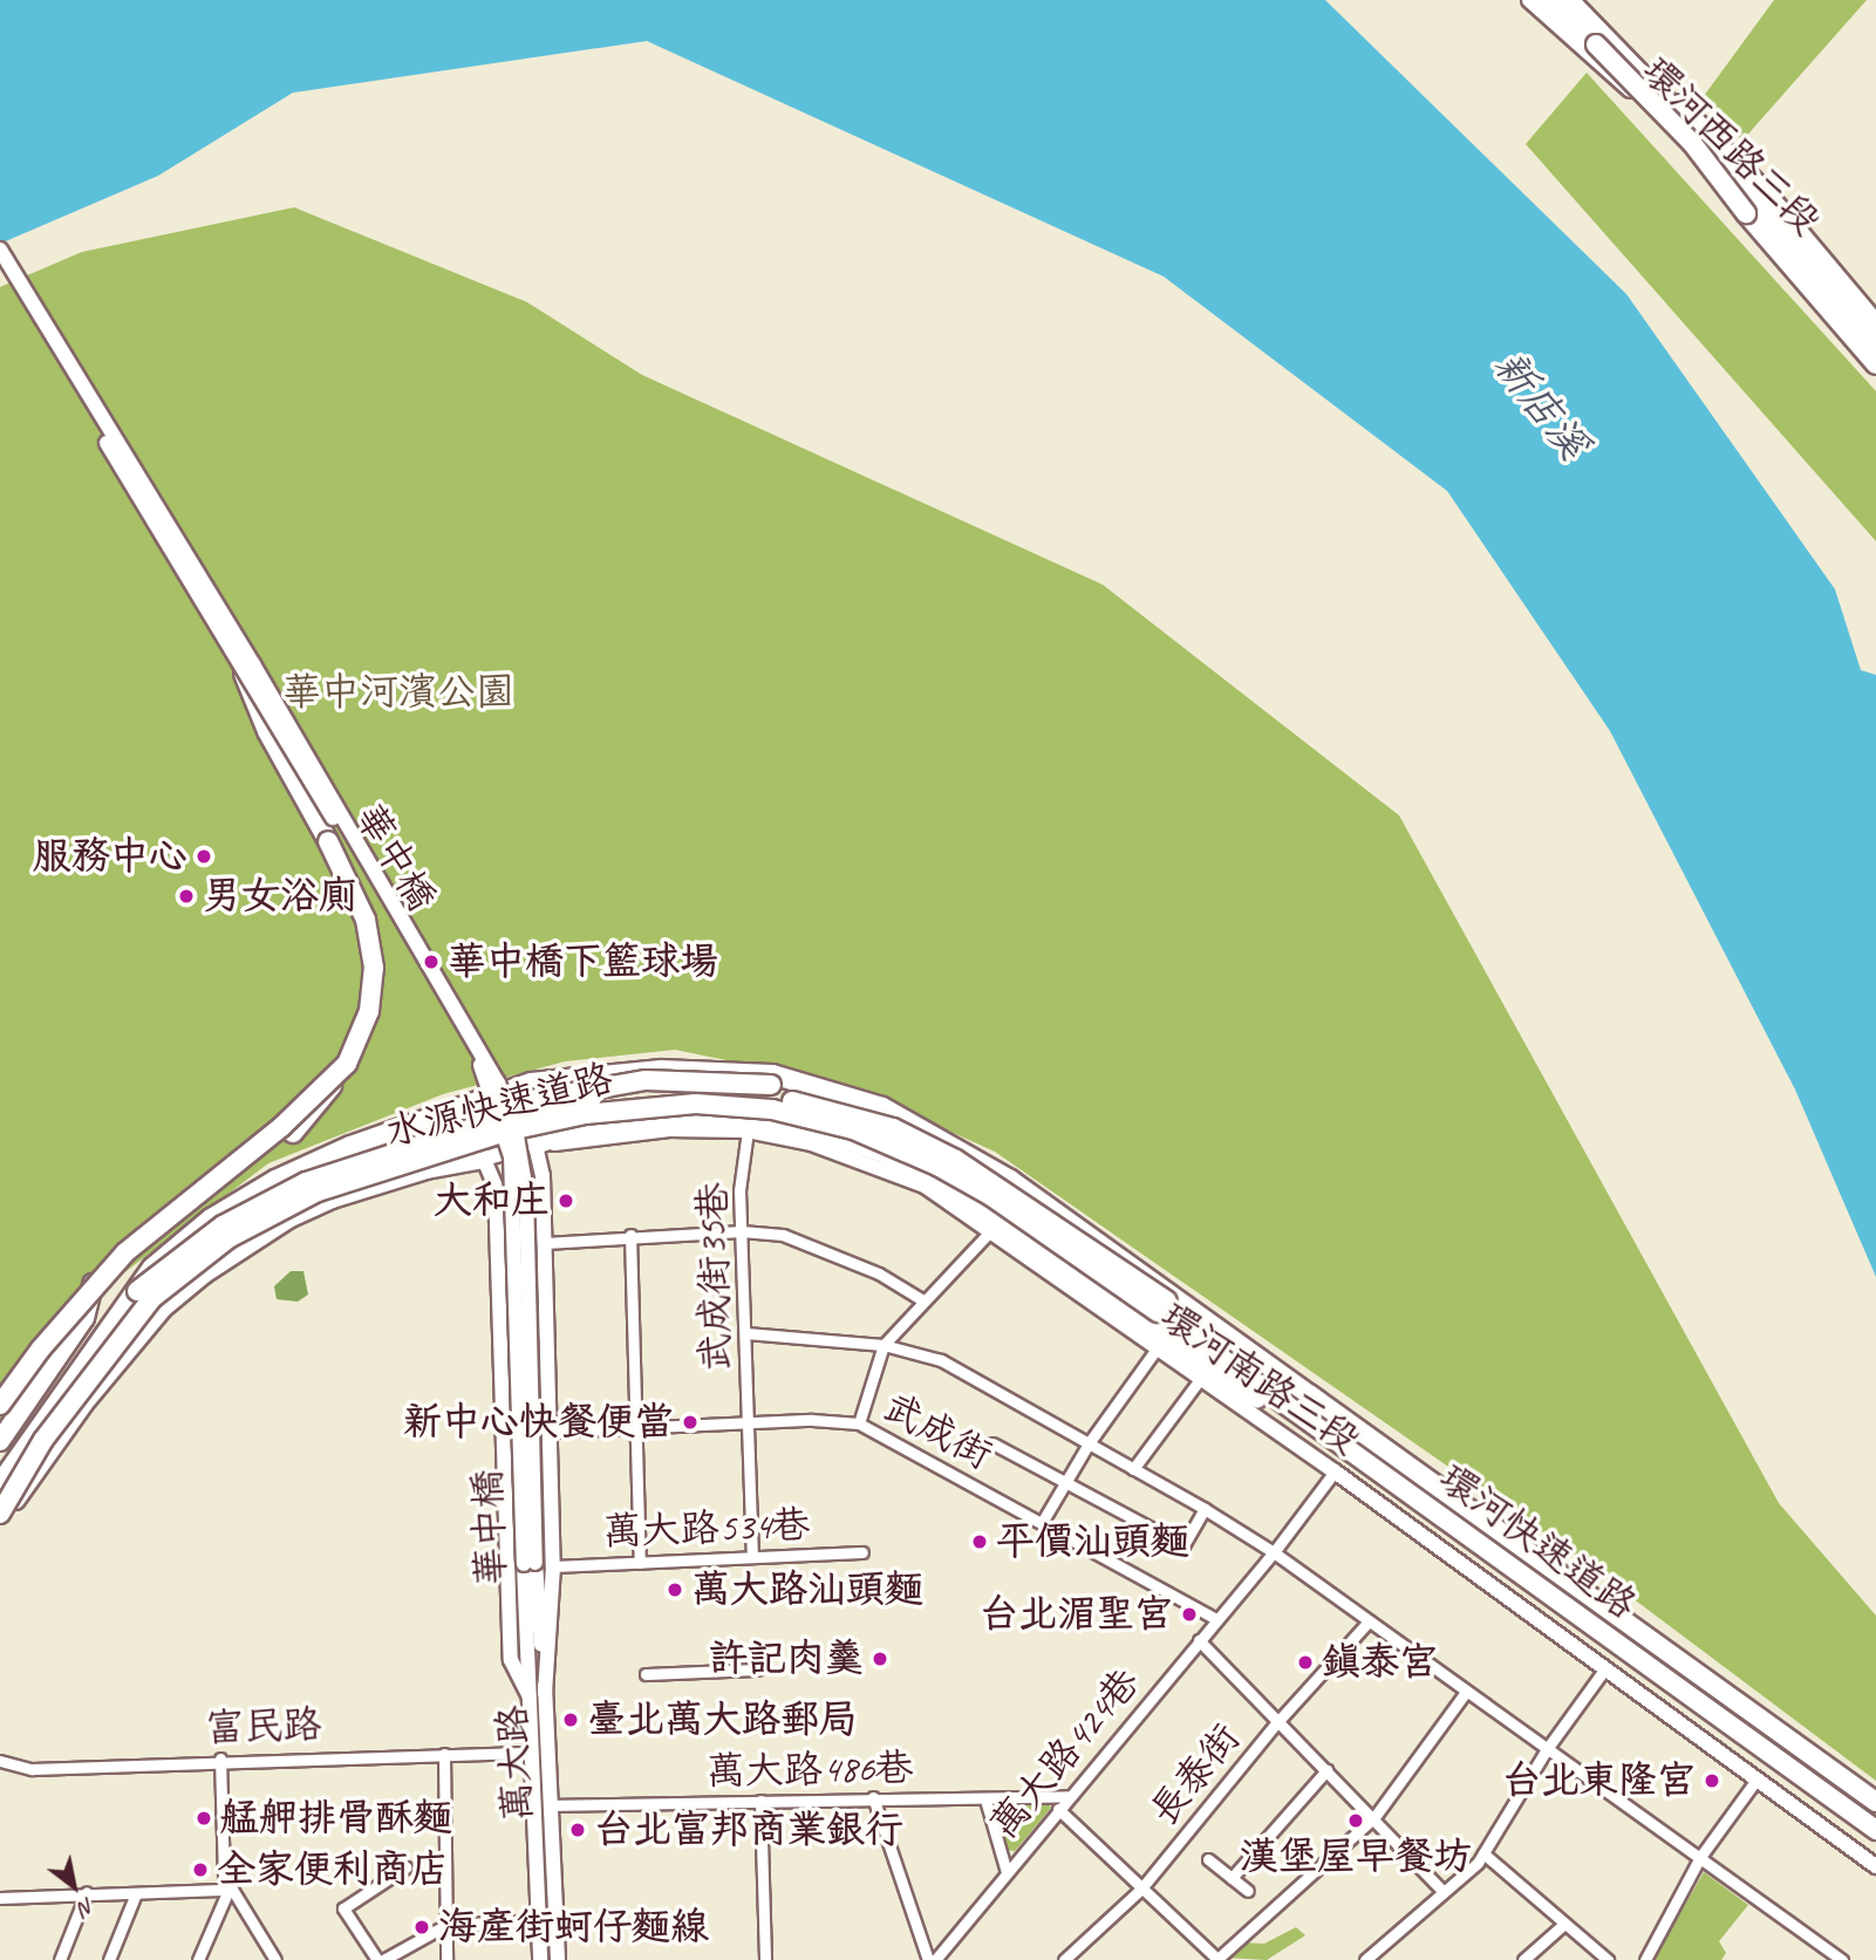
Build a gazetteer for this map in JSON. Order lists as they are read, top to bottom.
{
  "streets": {
    "highway": ["水源快速道路", "環河快速道路"],
    "main road": [
      "環河西路三段",
      "華中橋",
      "環河南路三段",
      "萬大路"
    ],
    "street": [
      "武成街35巷",
      "武成街",
      "萬大路534巷",
      "富民路",
      "萬大路424巷",
      "萬大路486巷",
      "長泰街"
    ]
  },
  "crossings": [
    ["華中橋", "萬大路"],
    ["水源快速道路", "環河快速道路"],
    ["武成街35巷", "環河南路三段"],
    ["武成街35巷", "武成街"],
    ["武成街35巷", "萬大路534巷"],
    ["環河南路三段", "萬大路424巷"],
    ["武成街", "萬大路424巷"],
    ["富民路", "萬大路"],
    ["萬大路424巷", "萬大路486巷"],
    ["萬大路", "萬大路486巷"]
  ],
  "water": ["新店溪"],
  "parks": ["華中河濱公園"],
  "places": [
    "服務中心",
    "男女浴廁",
    "華中橋下籃球場",
    "大和庄",
    "新中心快餐便當",
    "平價汕頭麵",
    "萬大路汕頭麵",
    "台北湄聖宮",
    "許記肉羹",
    "鎮泰宮",
    "臺北萬大路郵局",
    "台北東隆宮",
    "艋舺排骨酥麵",
    "漢堡屋早餐坊",
    "台北富邦商業銀行",
    "全家便利商店",
    "海產街蚵仔麵線"
  ],
  "north": "bottom right"
}
